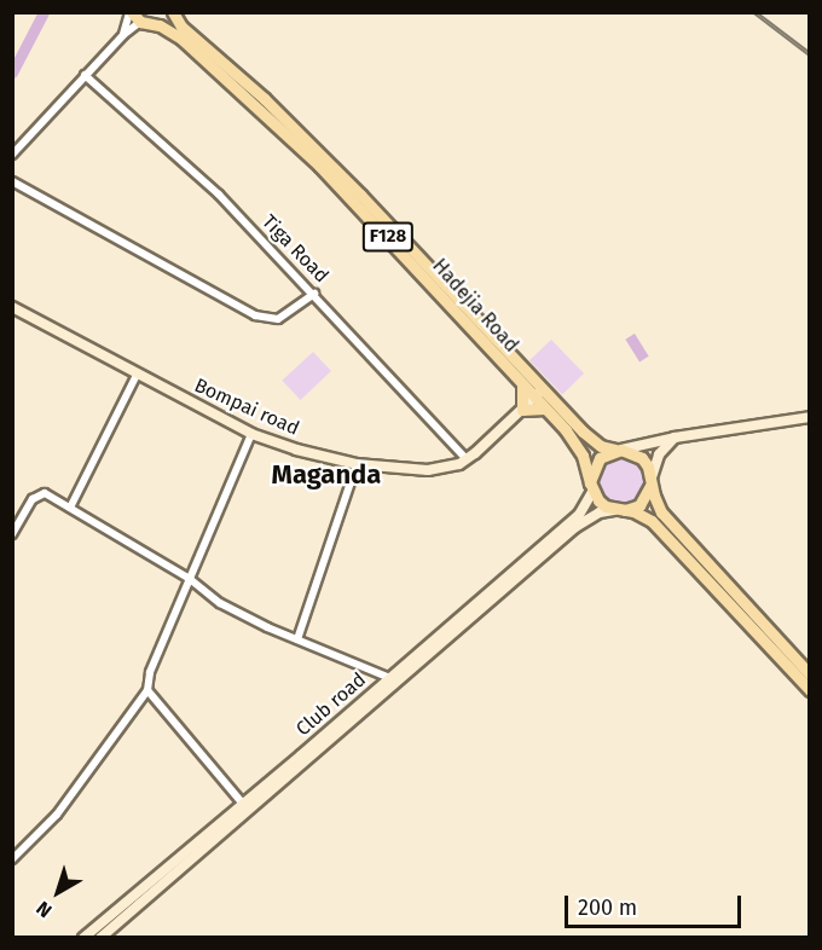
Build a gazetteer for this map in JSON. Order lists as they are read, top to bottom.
{
  "streets": {
    "main road": [
      "F128",
      "Hadejia Road",
      "Bompai road",
      "Club road"
    ],
    "street": ["Tiga Road"]
  },
  "crossings": [
    ["F128", "Hadejia Road"],
    ["F128", "Club road"],
    ["Tiga Road", "Bompai road"],
    ["Hadejia Road", "Bompai road"],
    ["Hadejia Road", "Club road"]
  ],
  "districts": ["Maganda"],
  "scale_bar": "200 m",
  "north": "bottom left"
}
